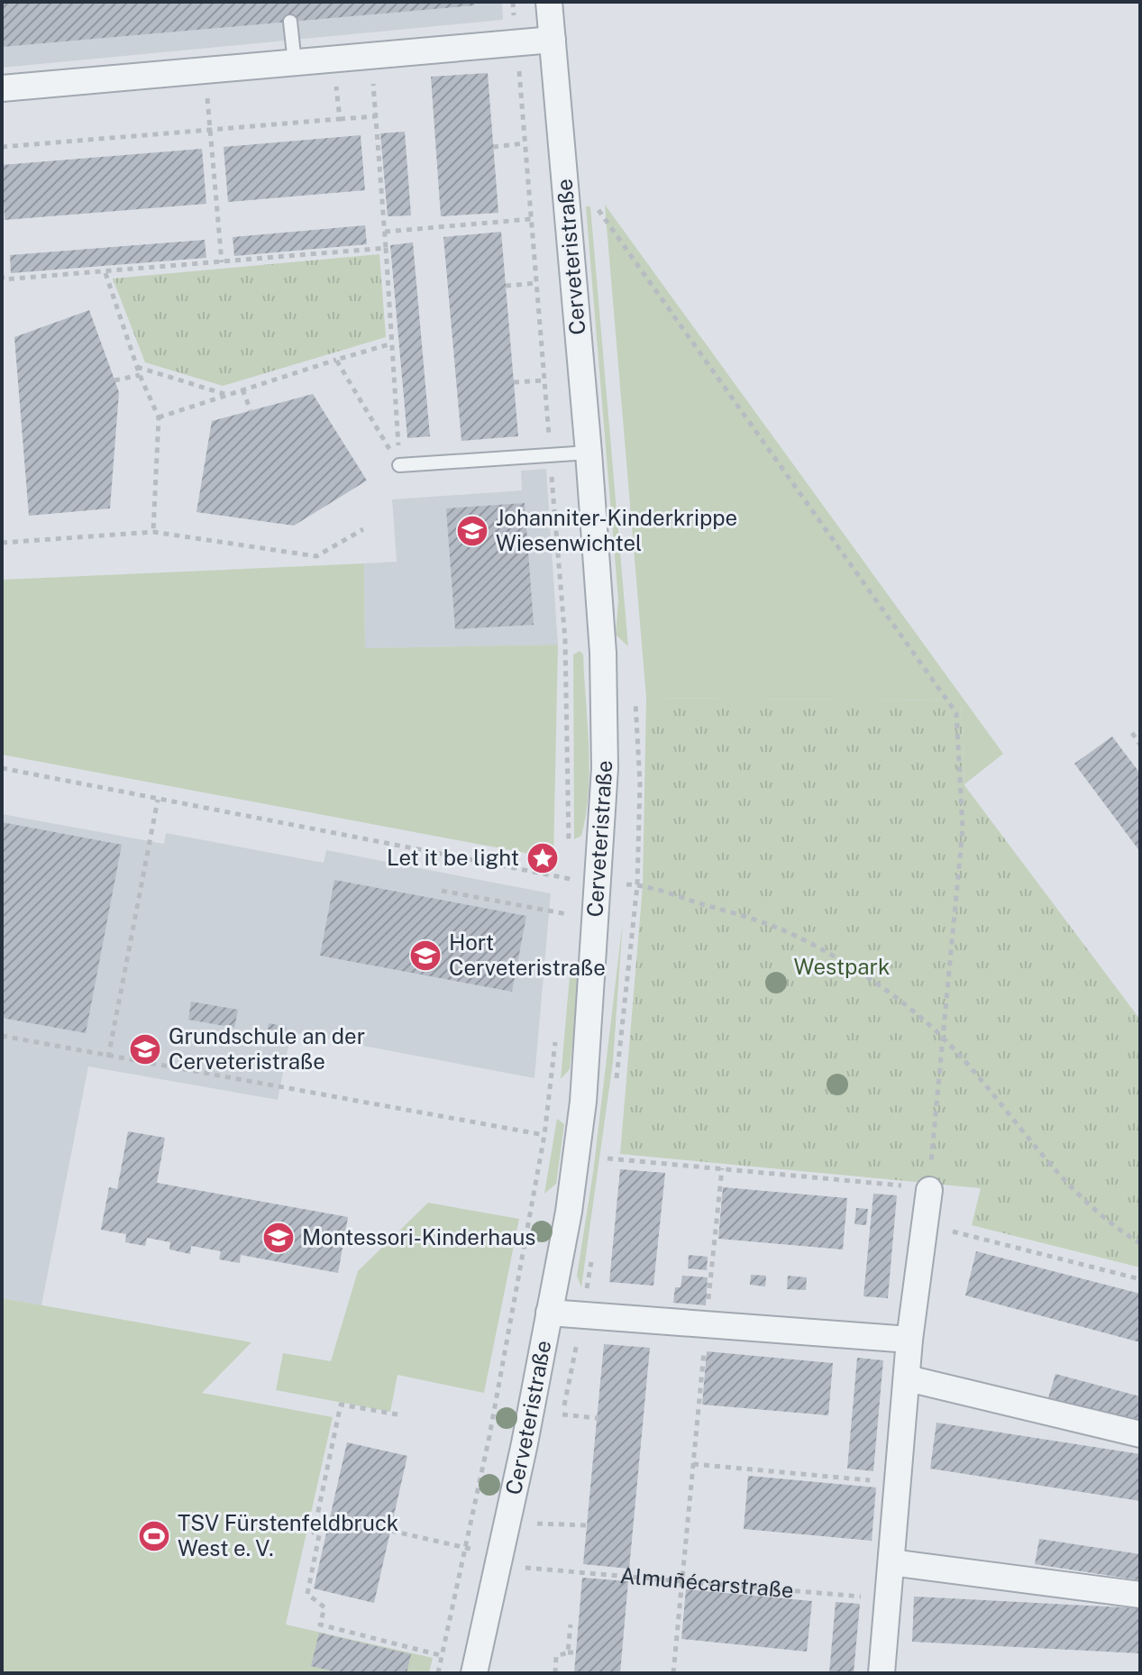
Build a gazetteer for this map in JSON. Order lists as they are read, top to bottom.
{
  "streets": {
    "street": ["Cerveteristraße"],
    "path": ["Almuñécarstraße"]
  },
  "parks": ["Westpark"],
  "places": {
    "school or university": [
      "Johanniter-Kinderkrippe Wiesenwichtel",
      "Hort Cerveteristraße",
      "Grundschule an der Cerveteristraße",
      "Montessori-Kinderhaus"
    ],
    "place": ["Let it be light"],
    "sports": ["TSV Fürstenfeldbruck West e. V."]
  }
}
